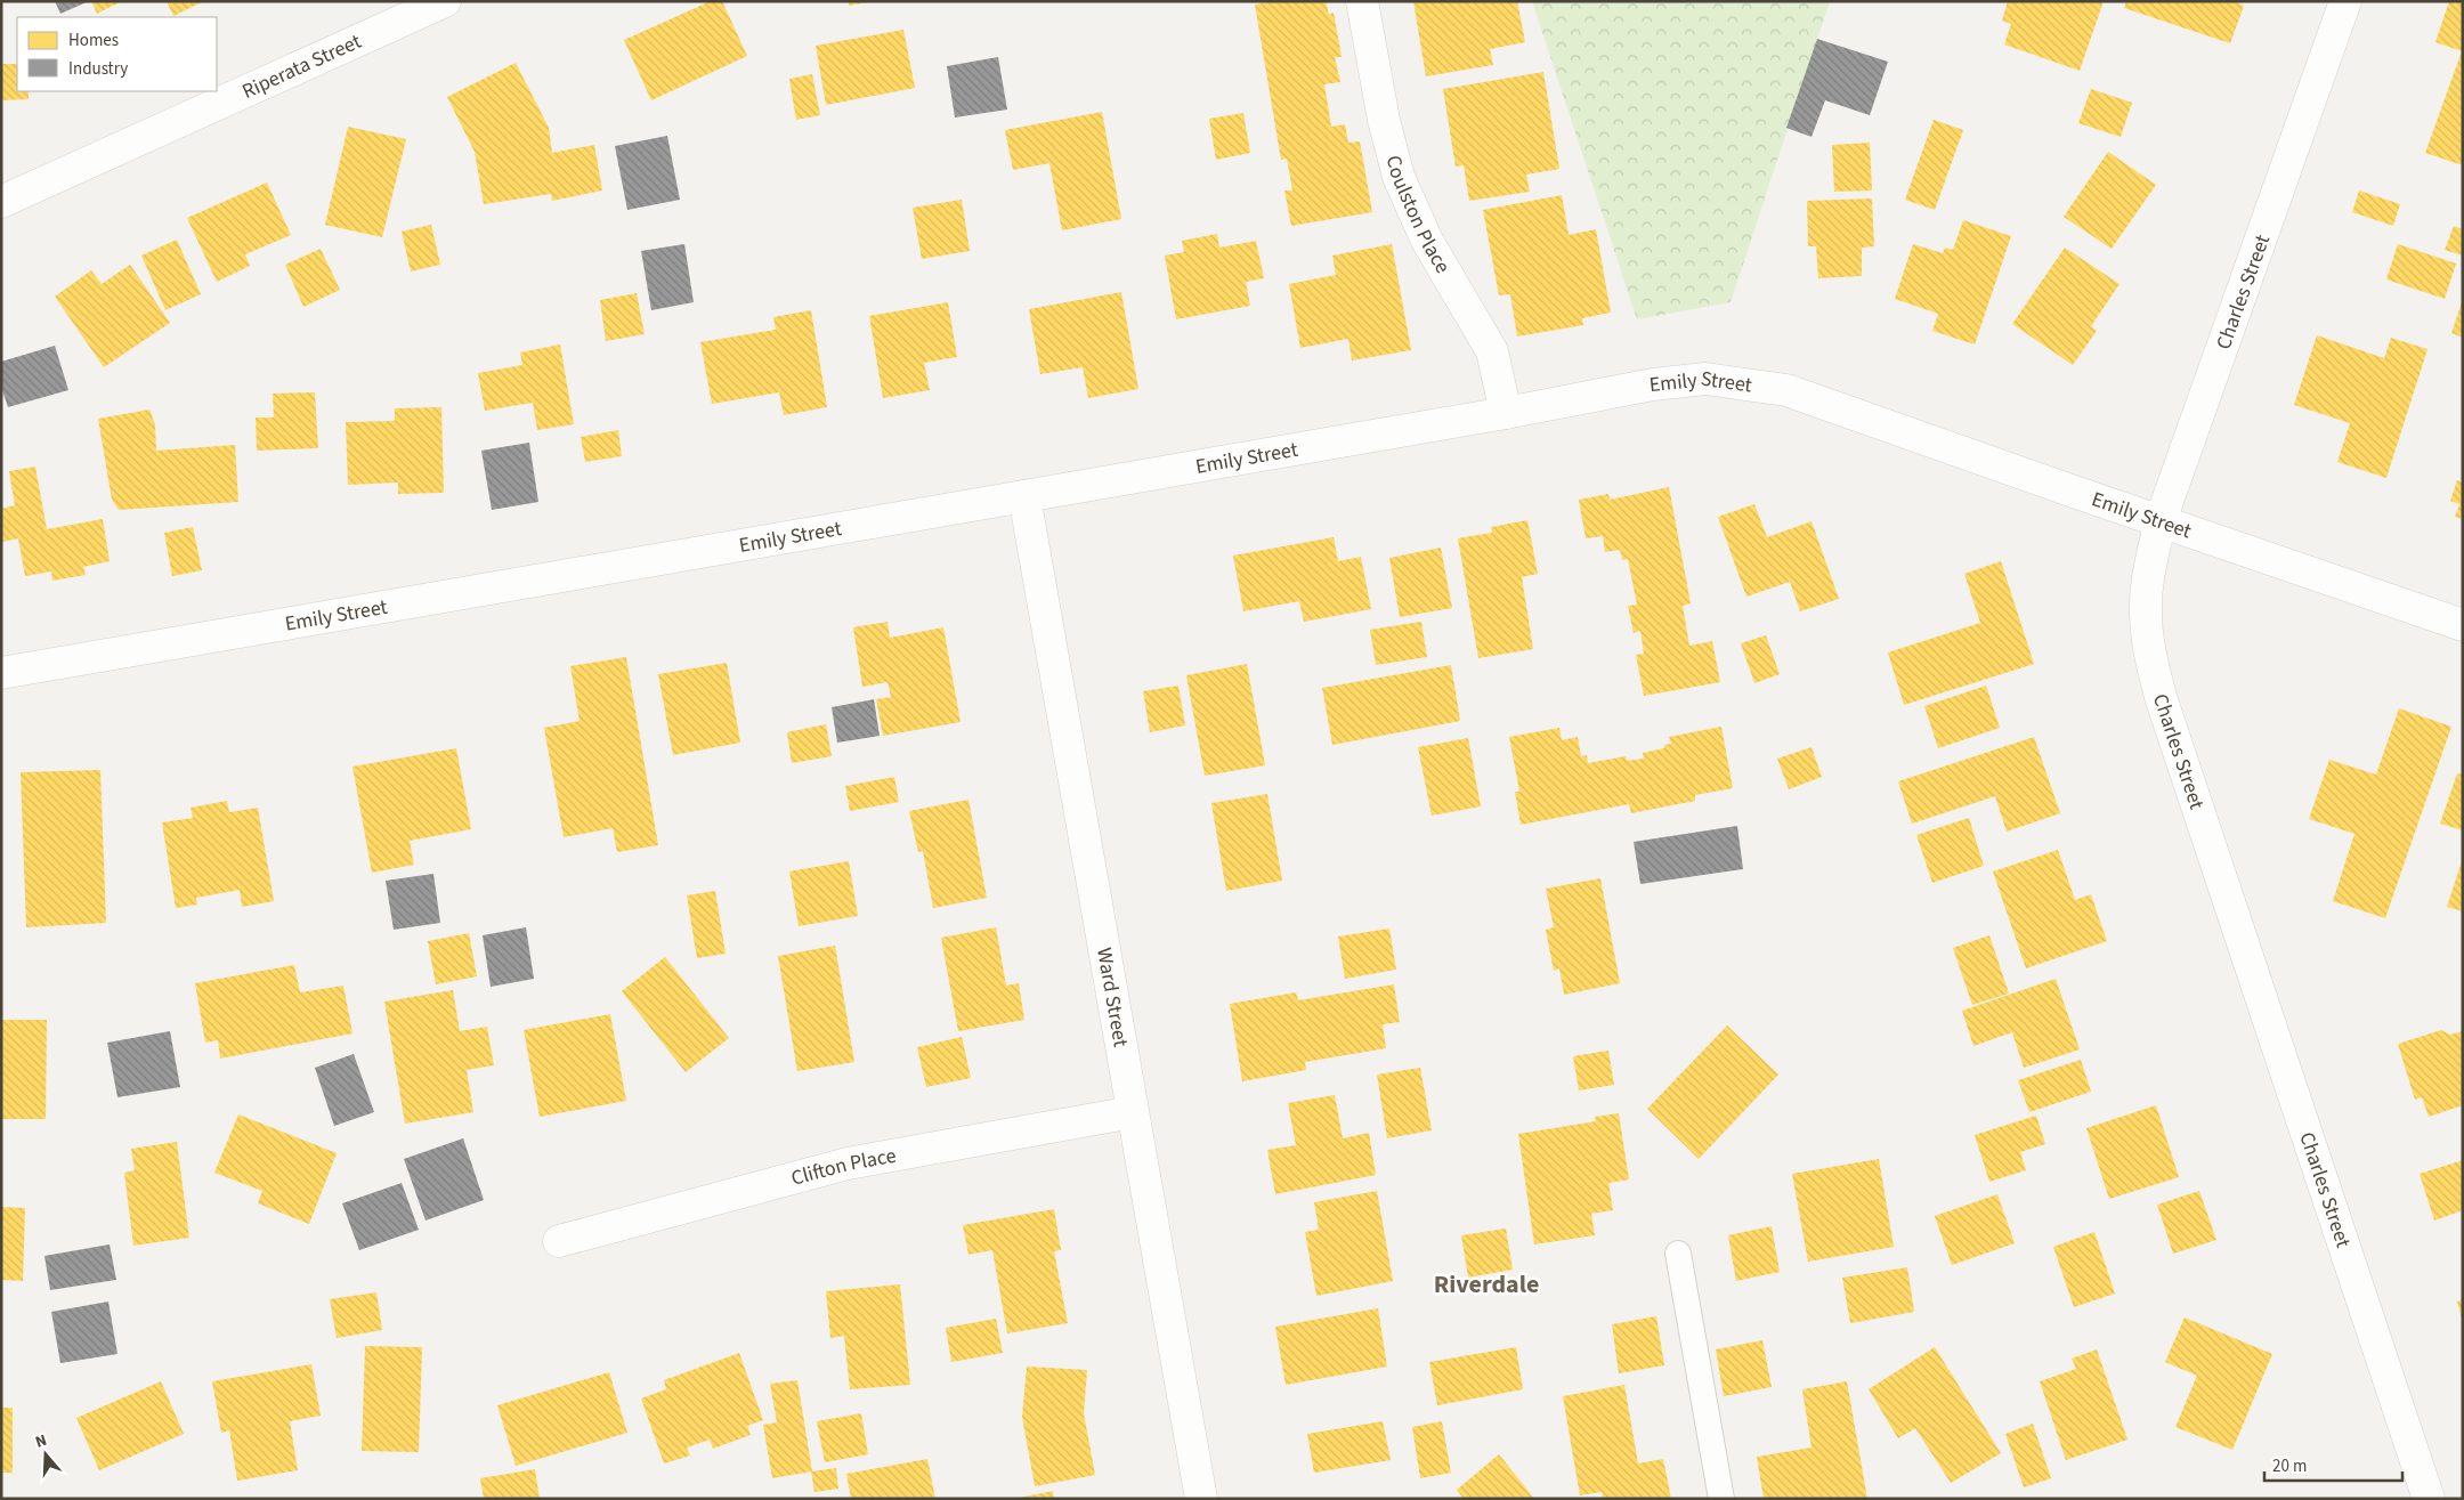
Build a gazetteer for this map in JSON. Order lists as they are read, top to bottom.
{
  "streets": {
    "street": [
      "Riperata Street",
      "Coulston Place",
      "Charles Street",
      "Emily Street",
      "Ward Street",
      "Clifton Place"
    ]
  },
  "crossings": [
    ["Coulston Place", "Emily Street"],
    ["Charles Street", "Emily Street"],
    ["Emily Street", "Ward Street"],
    ["Ward Street", "Clifton Place"]
  ],
  "districts": ["Riverdale"],
  "legend": ["Homes", "Industry"],
  "scale_bar": "20 m",
  "north": "top"
}
